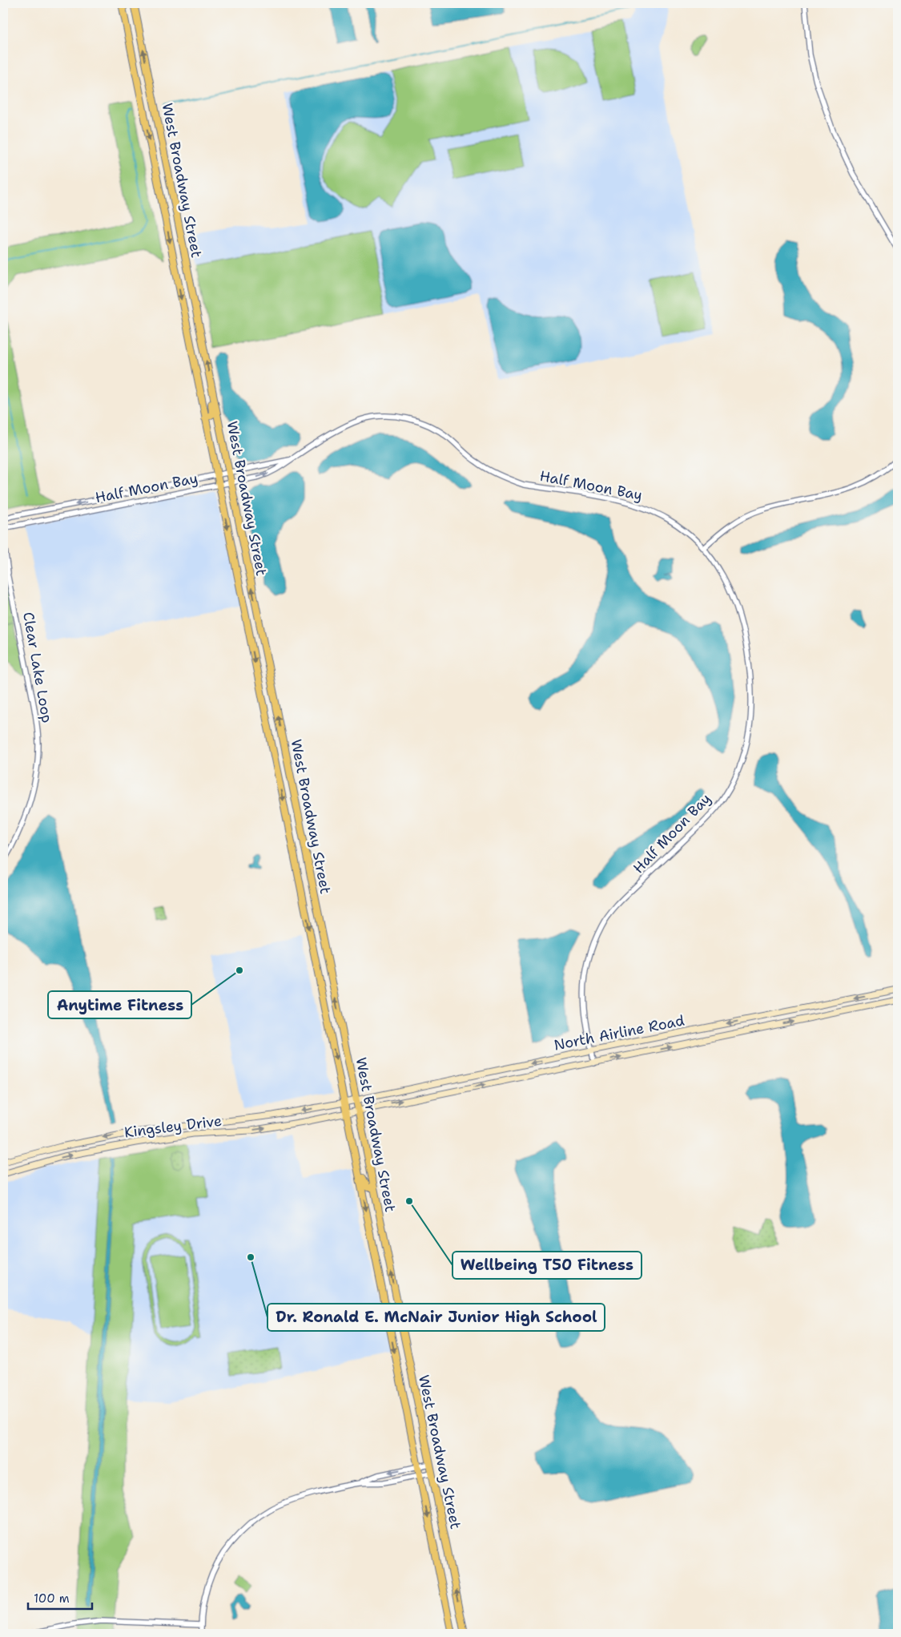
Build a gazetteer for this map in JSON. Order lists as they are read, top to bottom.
{
  "streets": {
    "main road": ["West Broadway Street", "North Airline Road", "Kingsley Drive"],
    "street": ["Half Moon Bay", "Clear Lake Loop"]
  },
  "crossings": [
    ["West Broadway Street", "Half Moon Bay"],
    ["West Broadway Street", "North Airline Road"],
    ["West Broadway Street", "Kingsley Drive"],
    ["Half Moon Bay", "North Airline Road"],
    ["North Airline Road", "Kingsley Drive"]
  ],
  "places": ["Anytime Fitness", "Wellbeing T50 Fitness", "Dr. Ronald E. McNair Junior High School"],
  "scale_bar": "100 m"
}
